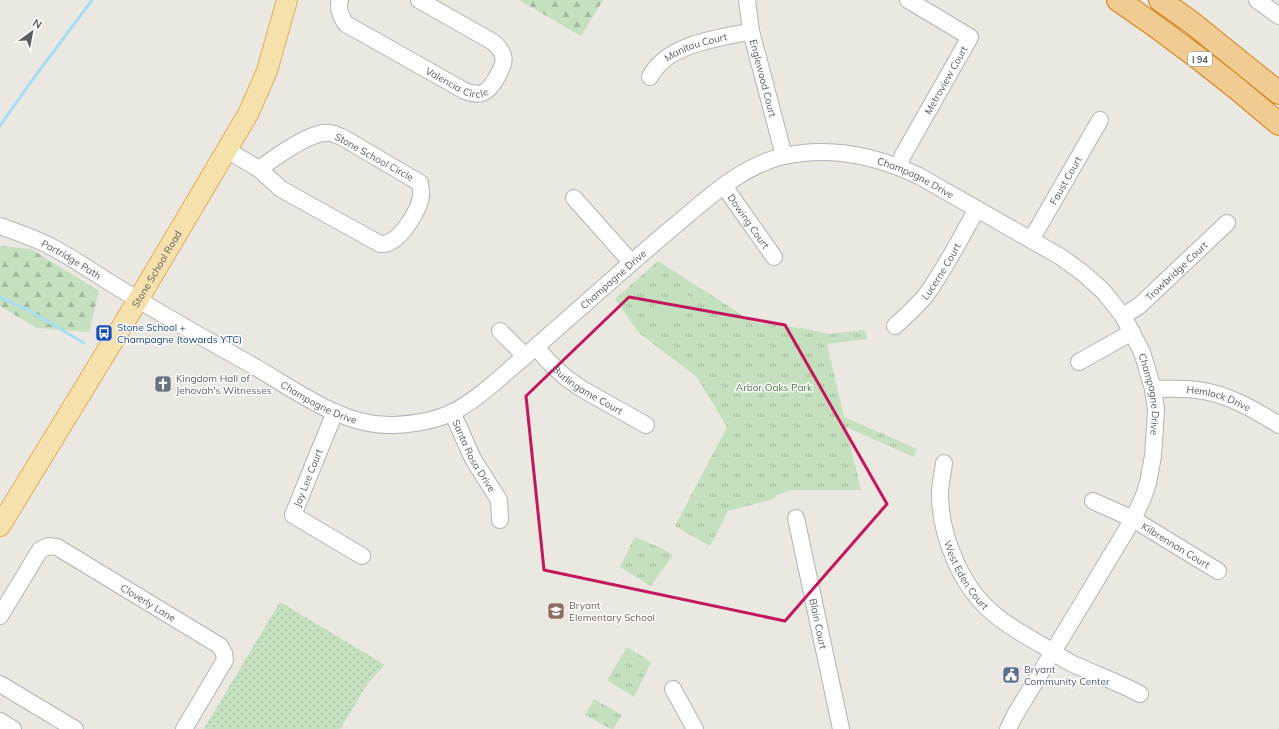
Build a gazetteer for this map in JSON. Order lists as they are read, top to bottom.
{
  "streets": {
    "highway": ["I 94"],
    "main road": ["Stone School Road"],
    "street": [
      "Manitou Court",
      "Valencia Circle",
      "Englewood Court",
      "Metroview Court",
      "Stone School Circle",
      "Champagne Drive",
      "Faust Court",
      "Dowing Court",
      "Partridge Path",
      "Lucerne Court",
      "Trowbridge Court",
      "Burlingame Court",
      "Hemlock Drive",
      "Santa Rosa Drive",
      "Jay Lee Court",
      "Kilbrennan Court",
      "West Eden Court",
      "Cloverly Lane",
      "Blain Court"
    ]
  },
  "crossings": [
    ["Manitou Court", "Englewood Court"],
    ["Englewood Court", "Champagne Drive"],
    ["Metroview Court", "Champagne Drive"],
    ["Stone School Circle", "Stone School Road"],
    ["Champagne Drive", "Faust Court"],
    ["Champagne Drive", "Dowing Court"],
    ["Champagne Drive", "Partridge Path"],
    ["Champagne Drive", "Stone School Road"],
    ["Champagne Drive", "Lucerne Court"],
    ["Champagne Drive", "Trowbridge Court"],
    ["Champagne Drive", "Burlingame Court"],
    ["Champagne Drive", "Hemlock Drive"],
    ["Champagne Drive", "Santa Rosa Drive"],
    ["Champagne Drive", "Jay Lee Court"],
    ["Champagne Drive", "Kilbrennan Court"],
    ["Champagne Drive", "West Eden Court"],
    ["Partridge Path", "Stone School Road"]
  ],
  "parks": ["Arbor Oaks Park"],
  "places": {
    "bus stop": ["Stone School + Champagne (towards YTC)"],
    "church": ["Kingdom Hall of Jehovah's Witnesses"],
    "school or university": ["Bryant Elementary School"],
    "public building": ["Bryant Community Center"]
  },
  "north": "top right"
}
